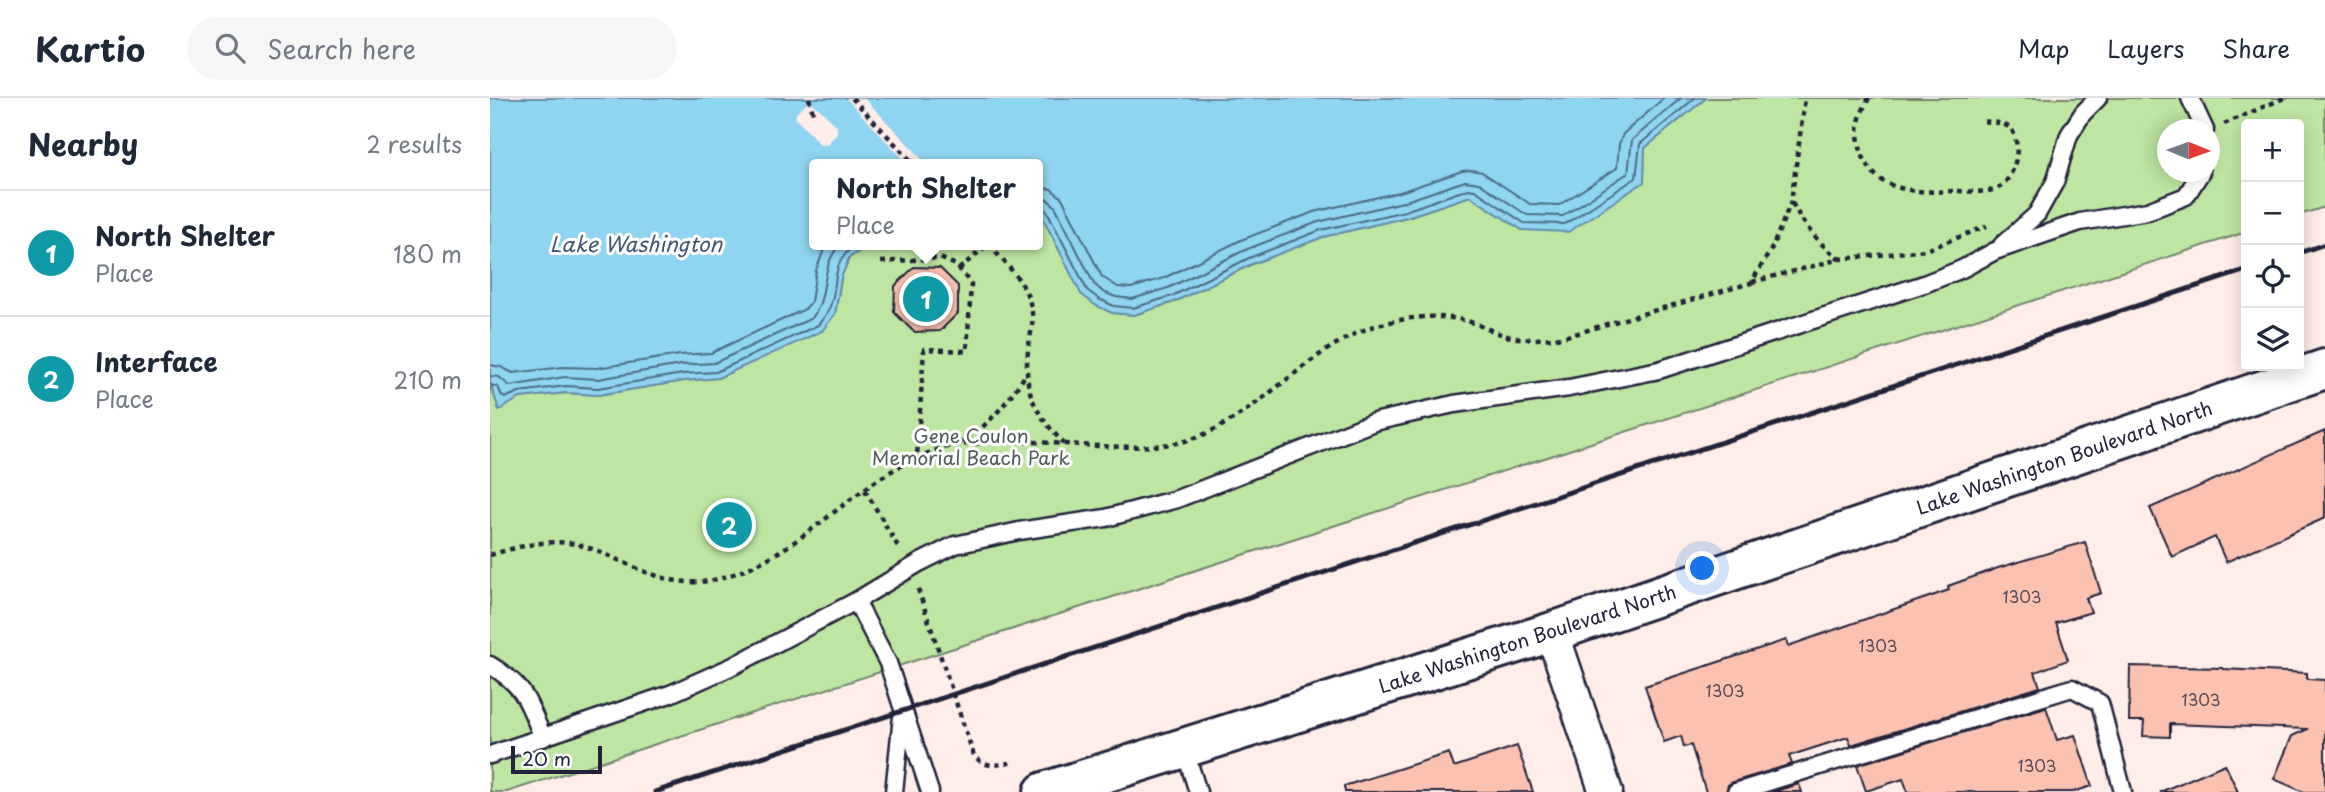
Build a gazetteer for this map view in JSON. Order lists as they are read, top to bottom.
{
  "streets": {
    "street": ["Lake Washington Boulevard North"]
  },
  "water": ["Lake Washington"],
  "parks": ["Gene Coulon Memorial Beach Park"],
  "house_numbers": [
    "1303",
    "1303",
    "1303",
    "1303",
    "1303"
  ],
  "scale_bar": "20 m",
  "north": "right",
  "page": {
    "header": "Kartio",
    "search": "Search here",
    "nav": ["Map", "Layers", "Share"],
    "heading": ["Nearby", "2 results"],
    "map_buttons": ["+", "−"],
    "popup": ["North Shelter", "Place"],
    "list": [
      {
        "mark": "1",
        "name": "North Shelter",
        "note": "Place",
        "value": "180 m"
      },
      {
        "mark": "2",
        "name": "Interface",
        "note": "Place",
        "value": "210 m"
      }
    ],
    "pins": ["1", "2"],
    "scale": "20 m"
  }
}
